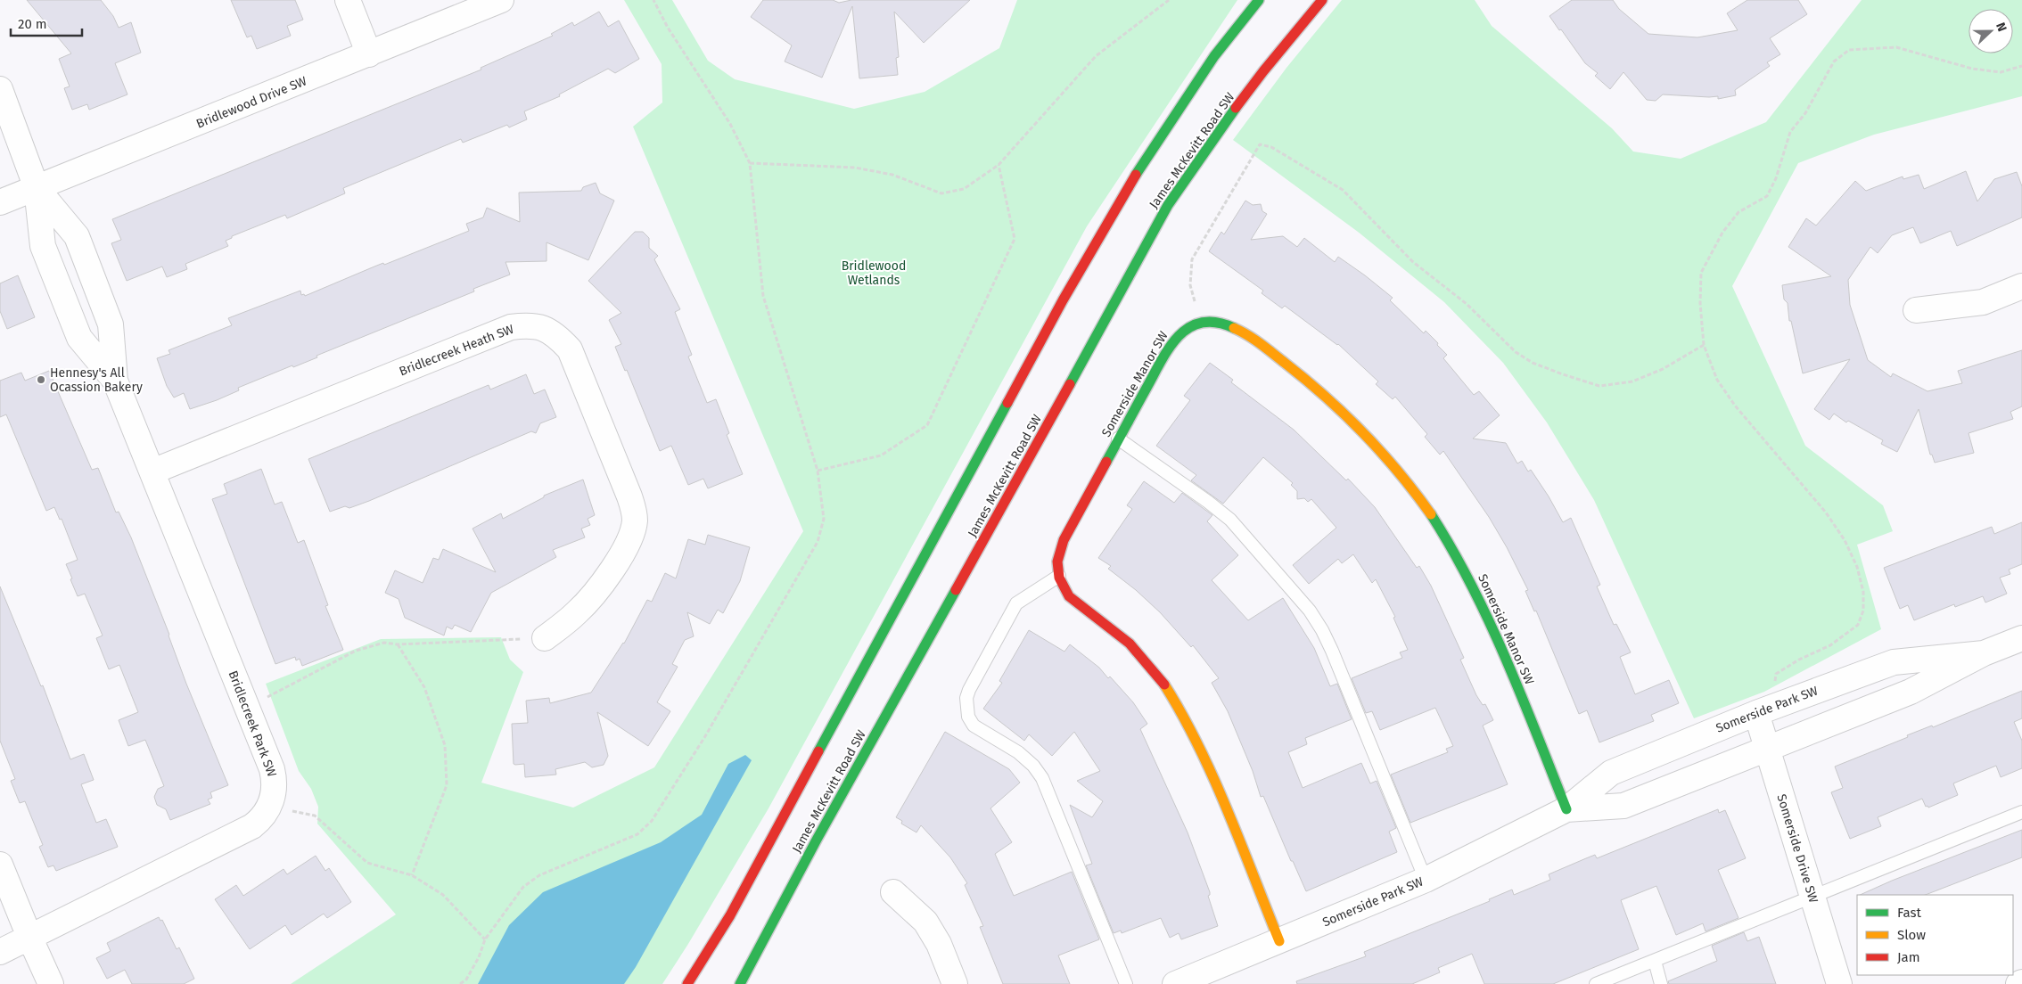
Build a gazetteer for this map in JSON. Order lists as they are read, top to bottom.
{
  "streets": {
    "main road": ["James McKevitt Road SW", "Somerside Manor SW"],
    "street": [
      "Bridlewood Drive SW",
      "Bridlecreek Heath SW",
      "Somerside Park SW",
      "Bridlecreek Park SW",
      "Somerside Drive SW"
    ]
  },
  "crossings": [
    ["Bridlewood Drive SW", "Bridlecreek Park SW"],
    ["Bridlecreek Heath SW", "Bridlecreek Park SW"],
    ["Somerside Manor SW", "Somerside Park SW"],
    ["Somerside Park SW", "Somerside Drive SW"]
  ],
  "parks": ["Bridlewood Wetlands"],
  "places": ["Hennesy's All Ocassion Bakery"],
  "legend": ["Fast", "Slow", "Jam"],
  "scale_bar": "20 m",
  "north": "right"
}
